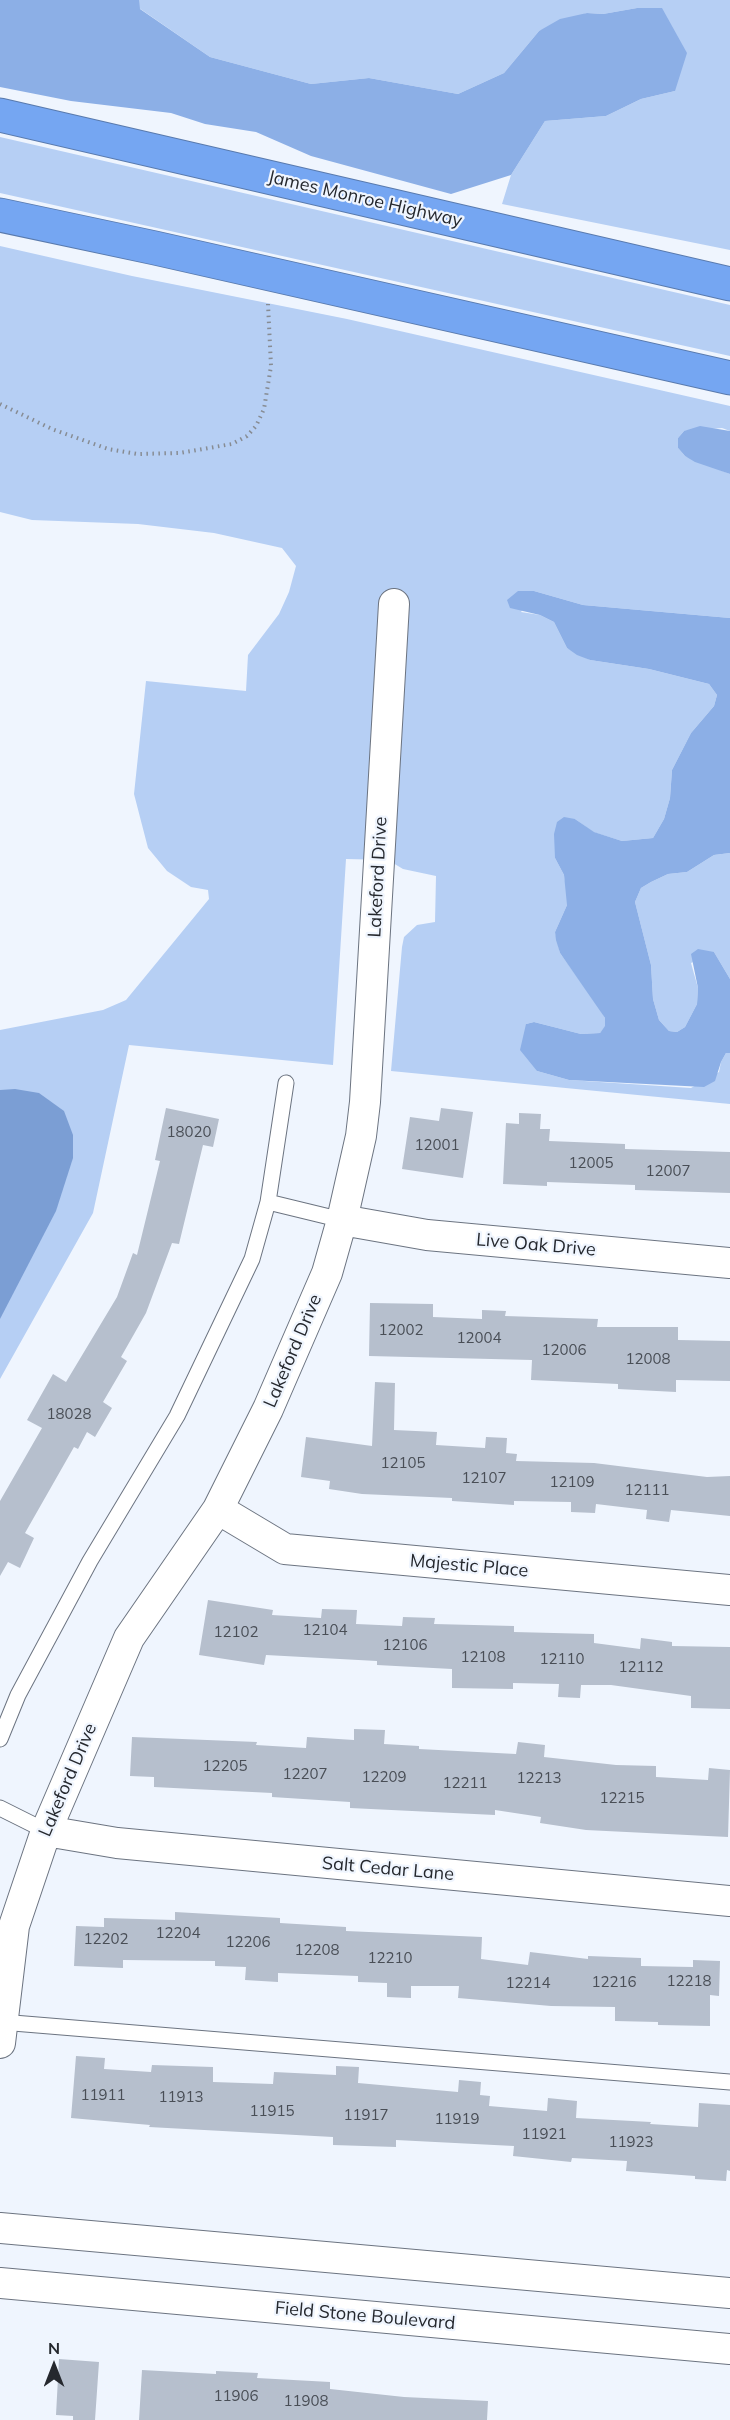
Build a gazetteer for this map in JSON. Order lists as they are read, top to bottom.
{
  "streets": {
    "highway": ["James Monroe Highway"],
    "street": [
      "Lakeford Drive",
      "Live Oak Drive",
      "Majestic Place",
      "Salt Cedar Lane",
      "Field Stone Boulevard"
    ]
  },
  "crossings": [
    ["Lakeford Drive", "Live Oak Drive"],
    ["Lakeford Drive", "Majestic Place"],
    ["Lakeford Drive", "Salt Cedar Lane"]
  ],
  "house_numbers": [
    "18020",
    "12001",
    "12005",
    "12007",
    "12002",
    "12004",
    "12006",
    "12008",
    "18028",
    "12105",
    "12107",
    "12109",
    "12111",
    "12104",
    "12102",
    "12106",
    "12108",
    "12110",
    "12112",
    "12205",
    "12207",
    "12209",
    "12213",
    "12211",
    "12215",
    "12204",
    "12202",
    "12206",
    "12208",
    "12210",
    "12218",
    "12216",
    "12214",
    "11911",
    "11913",
    "11915",
    "11917",
    "11919",
    "11921",
    "11923",
    "11906",
    "11908"
  ],
  "north": "top"
}
